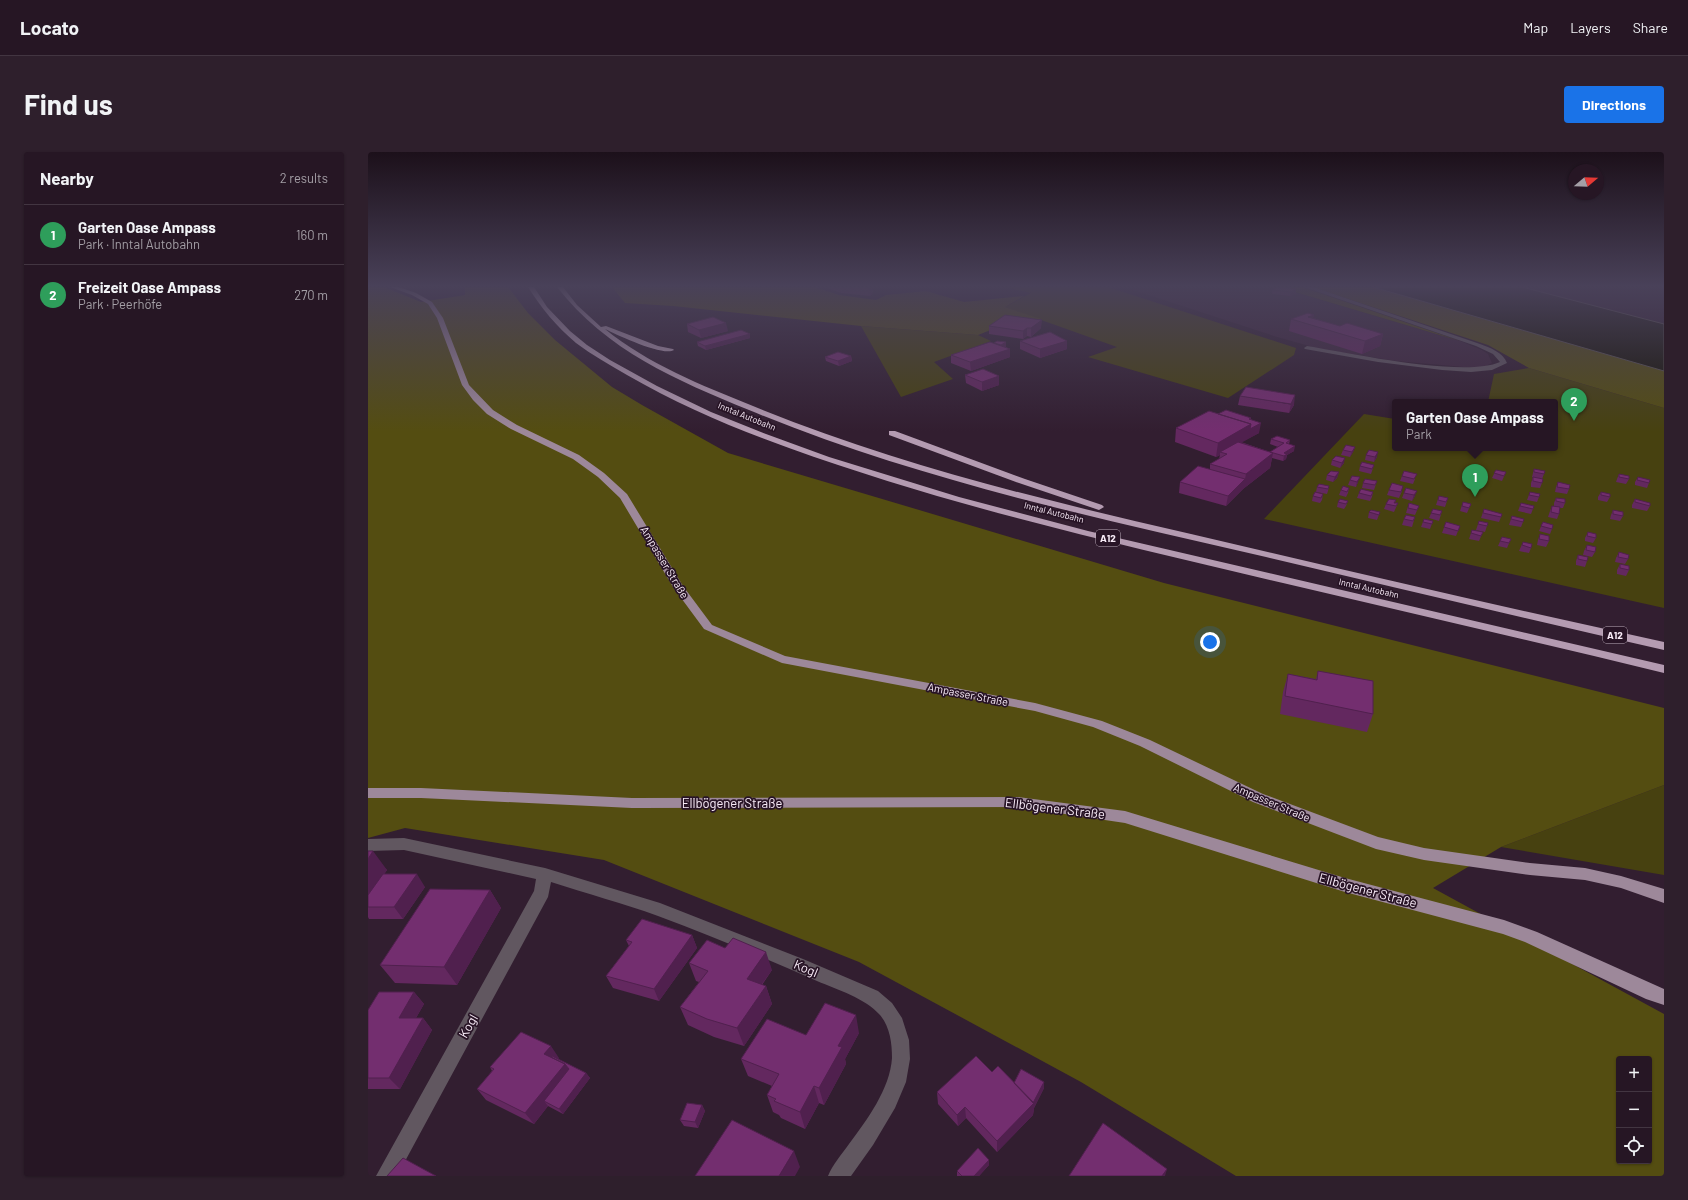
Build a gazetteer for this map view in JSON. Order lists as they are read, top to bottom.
{
  "streets": {
    "highway": ["Inntal Autobahn", "A12"],
    "main road": ["Ampasser Straße", "Ellbögener Straße"],
    "street": ["Kogl"]
  },
  "north": "right",
  "page": {
    "header": "Locato",
    "nav": ["Map", "Layers", "Share"],
    "buttons": "Directions",
    "title": "Find us",
    "heading": ["Nearby", "2 results"],
    "list": [
      {
        "mark": "1",
        "name": "Garten Oase Ampass",
        "note": "Park · Inntal Autobahn",
        "value": "160 m"
      },
      {
        "mark": "2",
        "name": "Freizeit Oase Ampass",
        "note": "Park · Peerhöfe",
        "value": "270 m"
      }
    ],
    "pins": ["2", "1"],
    "popup": ["Garten Oase Ampass", "Park"],
    "map_buttons": ["+", "−"]
  }
}
